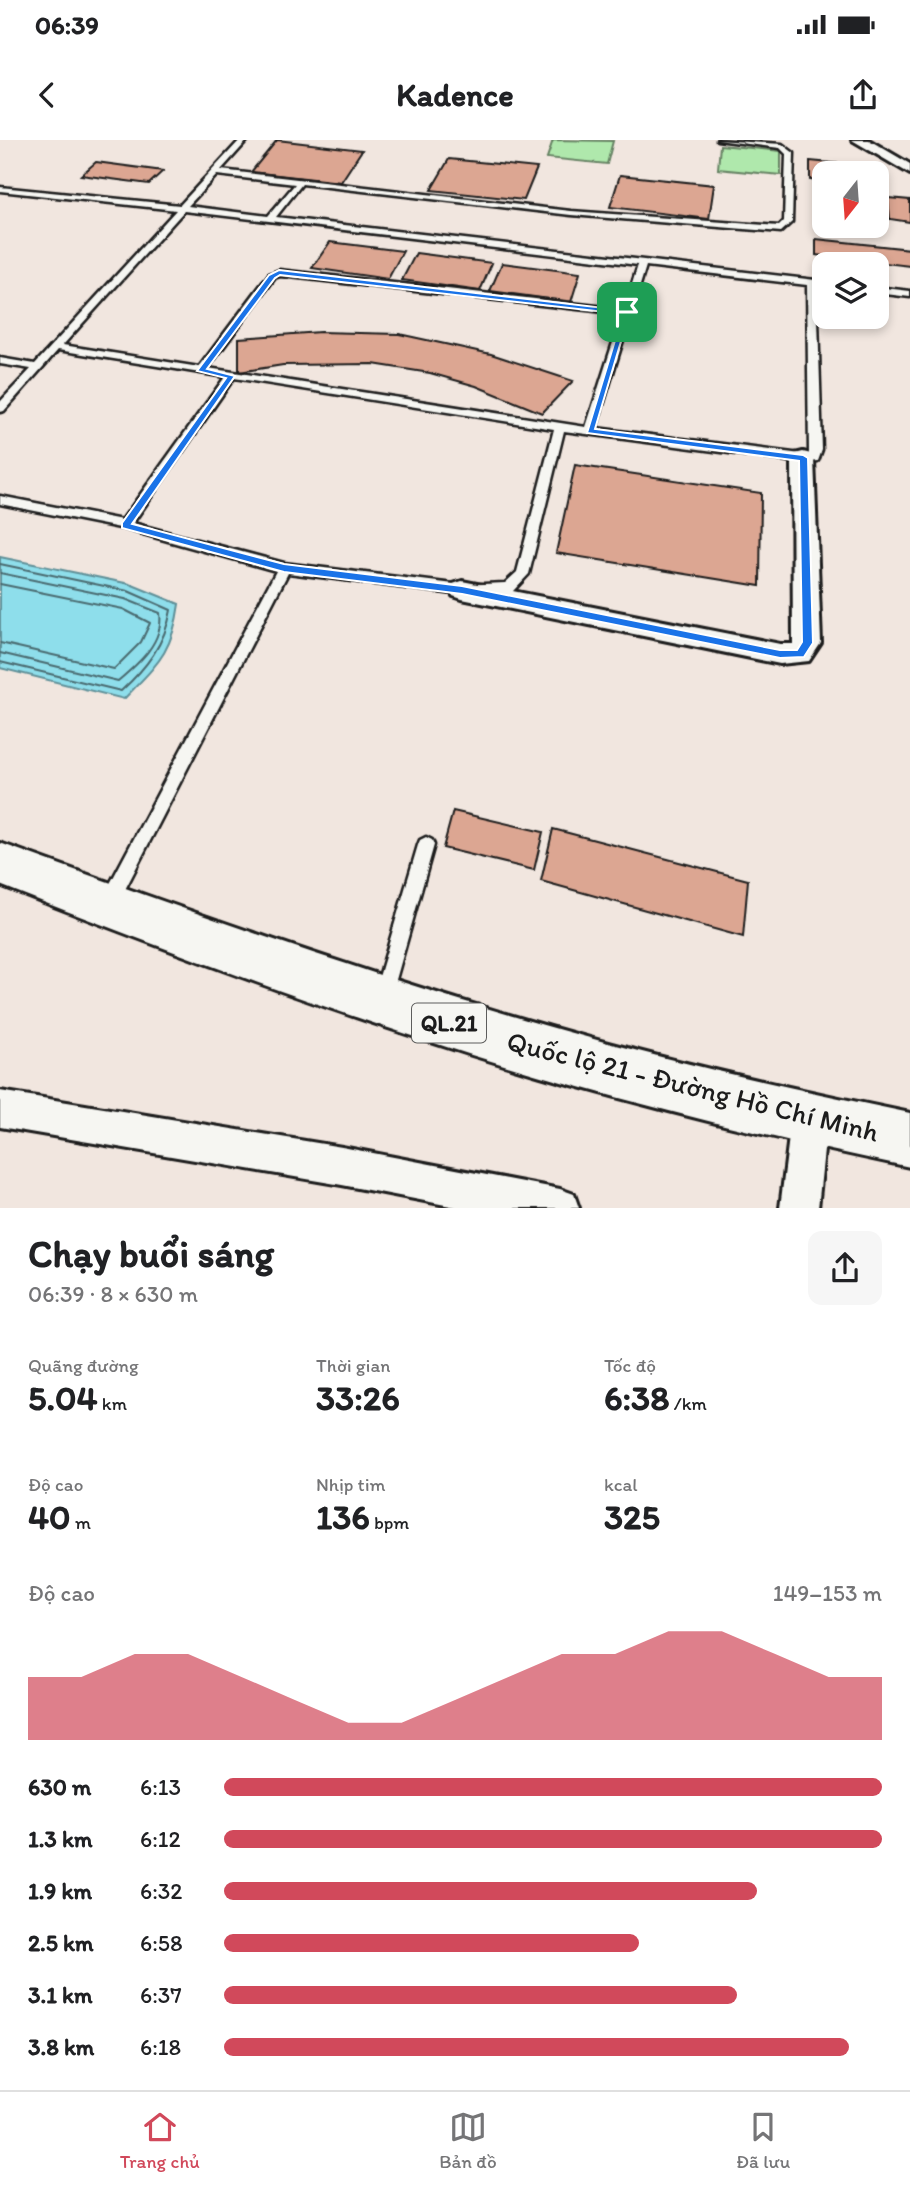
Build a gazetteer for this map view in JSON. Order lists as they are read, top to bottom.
{
  "streets": {
    "highway": ["QL.21", "Quốc lộ 21 - Đường Hồ Chí Minh"]
  },
  "north": "bottom",
  "page": {
    "status": "06:39",
    "header": "Kadence",
    "heading": ["Chạy buổi sáng", "06:39 · 8 × 630 m"],
    "stats": [
      ["Quãng đường", "5.04 km"],
      ["Thời gian", "33:26"],
      ["Tốc độ", "6:38 /km"],
      ["Độ cao", "40 m"],
      ["Nhịp tim", "136 bpm"],
      ["kcal", "325"]
    ],
    "chart": ["Độ cao", "149–153 m"],
    "list": [
      {
        "name": "630 m",
        "note": "6:13"
      },
      {
        "name": "1.3 km",
        "note": "6:12"
      },
      {
        "name": "1.9 km",
        "note": "6:32"
      },
      {
        "name": "2.5 km",
        "note": "6:58"
      },
      {
        "name": "3.1 km",
        "note": "6:37"
      },
      {
        "name": "3.8 km",
        "note": "6:18"
      }
    ],
    "tabs": ["Trang chủ", "Bản đồ", "Đã lưu"]
  }
}
